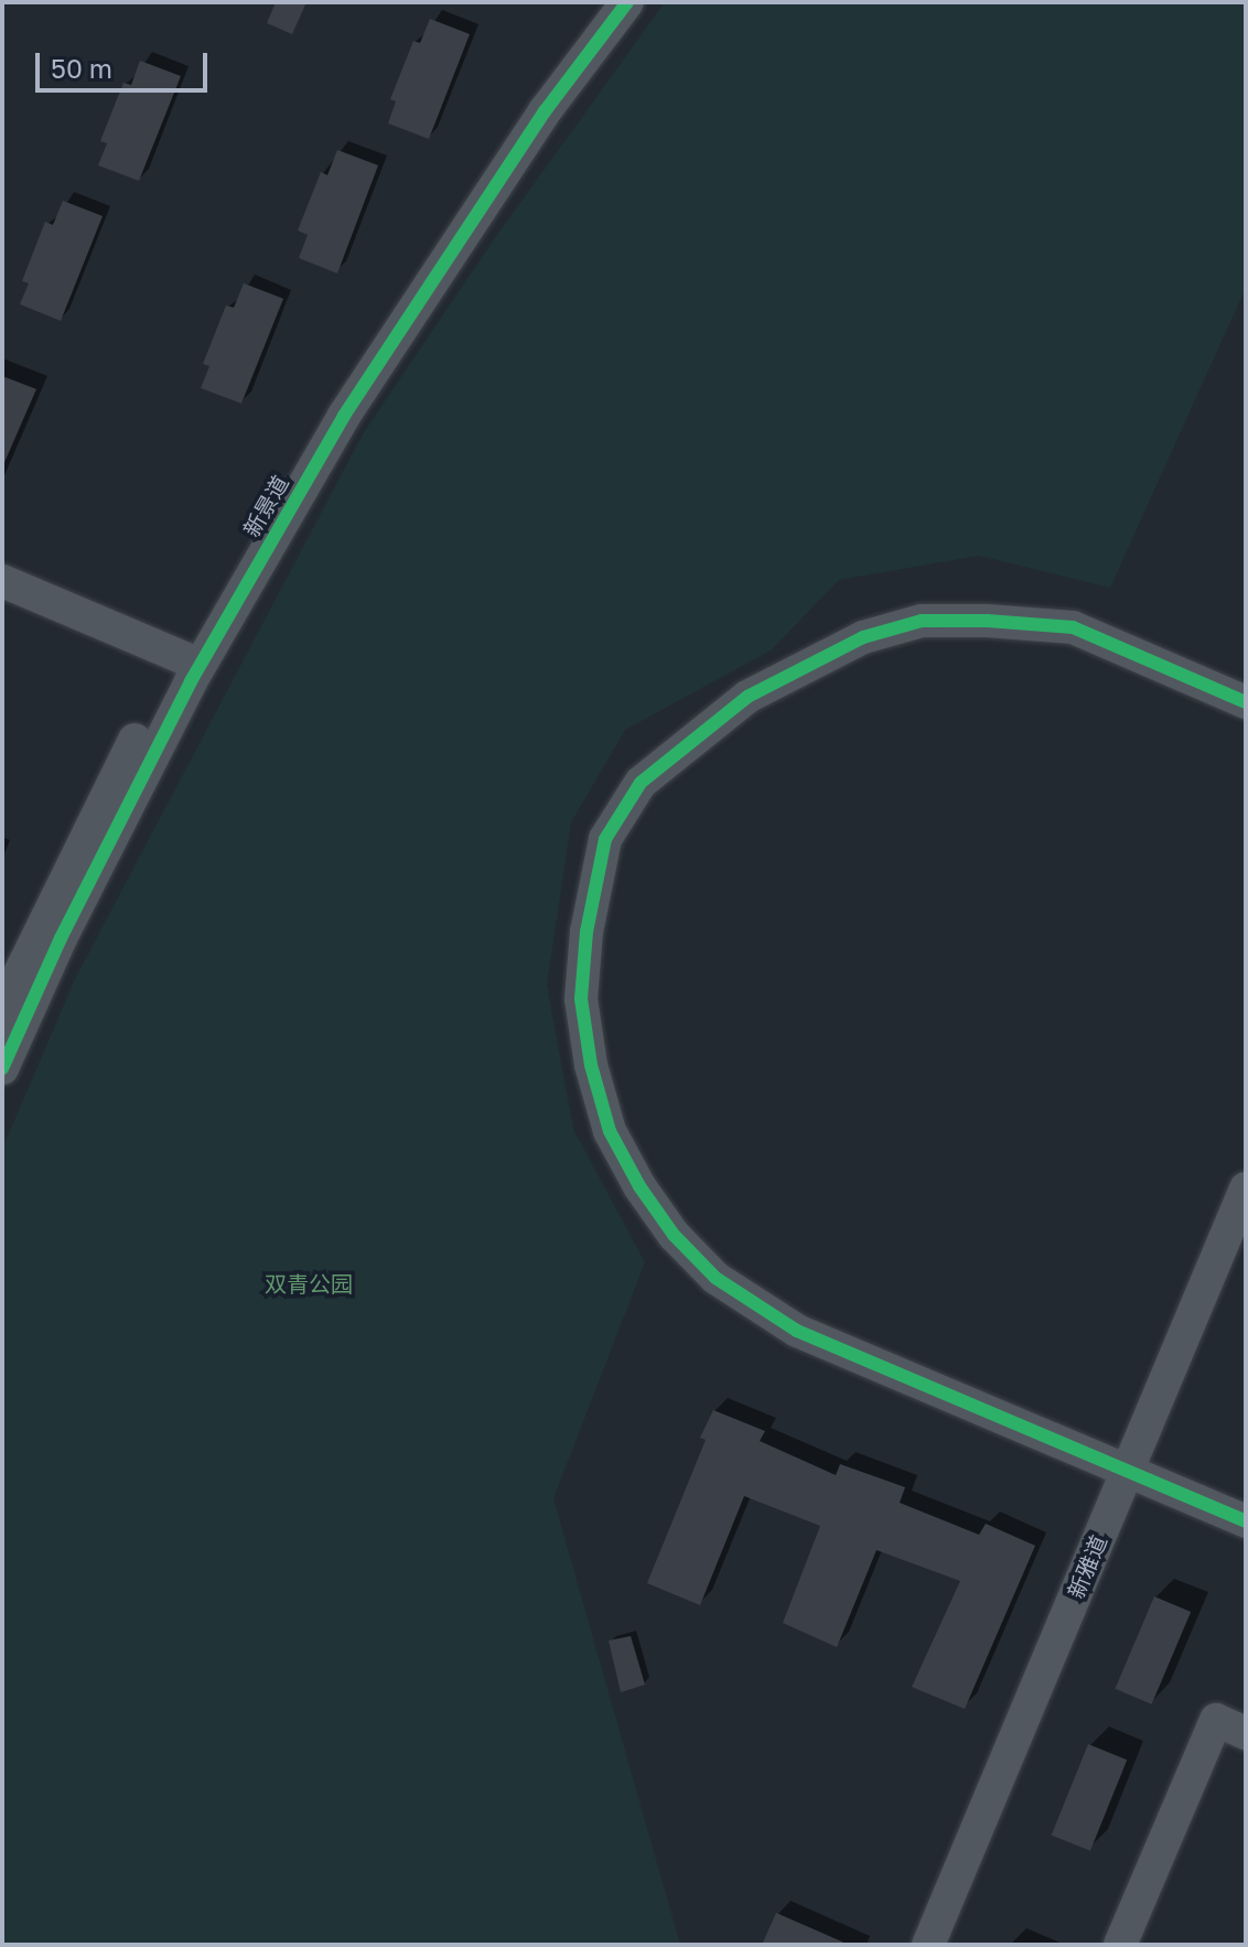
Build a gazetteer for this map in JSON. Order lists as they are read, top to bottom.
{
  "streets": {
    "street": ["新景道", "新雅道"]
  },
  "parks": ["双青公园"],
  "scale_bar": "50 m"
}
